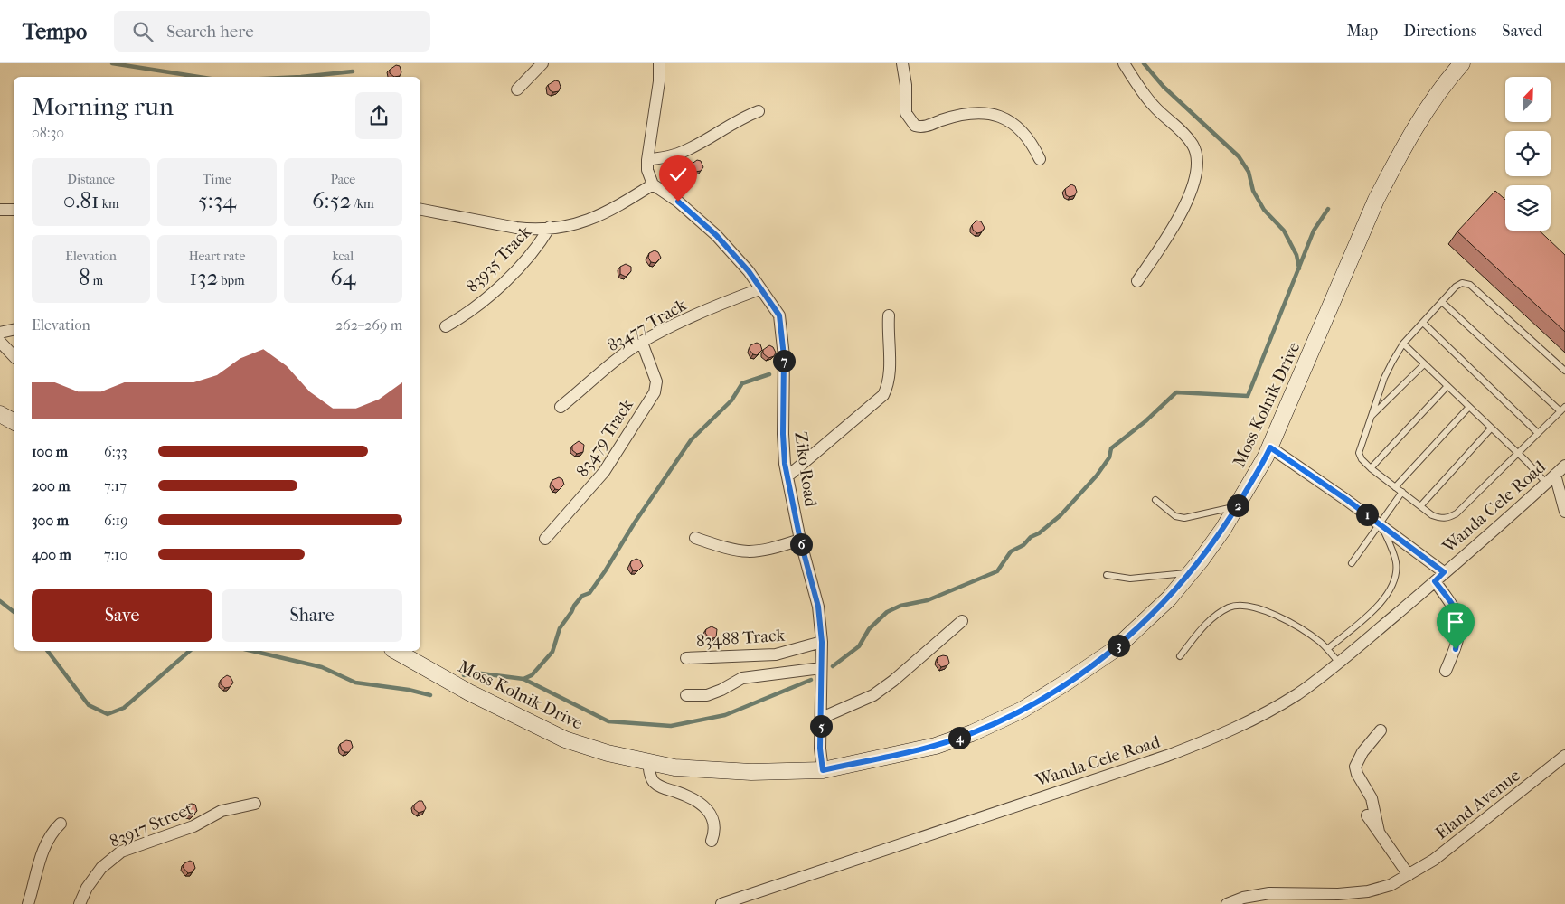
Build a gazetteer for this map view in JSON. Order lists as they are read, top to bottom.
{
  "streets": {
    "main road": ["Moss Kolnik Drive"],
    "street": [
      "83935 Track",
      "83477 Track",
      "83479 Track",
      "Ziko Road",
      "Wanda Cele Road",
      "83488 Track",
      "Eland Avenue",
      "83917 Street"
    ]
  },
  "crossings": [
    ["83935 Track", "Ziko Road"],
    ["83477 Track", "83479 Track"],
    ["83477 Track", "Ziko Road"],
    ["Moss Kolnik Drive", "Ziko Road"],
    ["Moss Kolnik Drive", "Wanda Cele Road"],
    ["Ziko Road", "83488 Track"]
  ],
  "north": "top right",
  "page": {
    "header": "Tempo",
    "search": "Search here",
    "nav": ["Map", "Directions", "Saved"],
    "heading": ["Morning run", "08:30"],
    "stats": [
      ["Distance", "0.81 km"],
      ["Time", "5:34"],
      ["Pace", "6:52 /km"],
      ["Elevation", "8 m"],
      ["Heart rate", "132 bpm"],
      ["kcal", "64"]
    ],
    "chart": ["Elevation", "262–269 m"],
    "pins": [
      "7",
      "2",
      "1",
      "6",
      "3",
      "5",
      "4"
    ],
    "list": [
      {
        "name": "100 m",
        "note": "6:33"
      },
      {
        "name": "200 m",
        "note": "7:17"
      },
      {
        "name": "300 m",
        "note": "6:19"
      },
      {
        "name": "400 m",
        "note": "7:10"
      }
    ],
    "buttons": ["Save", "Share"]
  }
}
